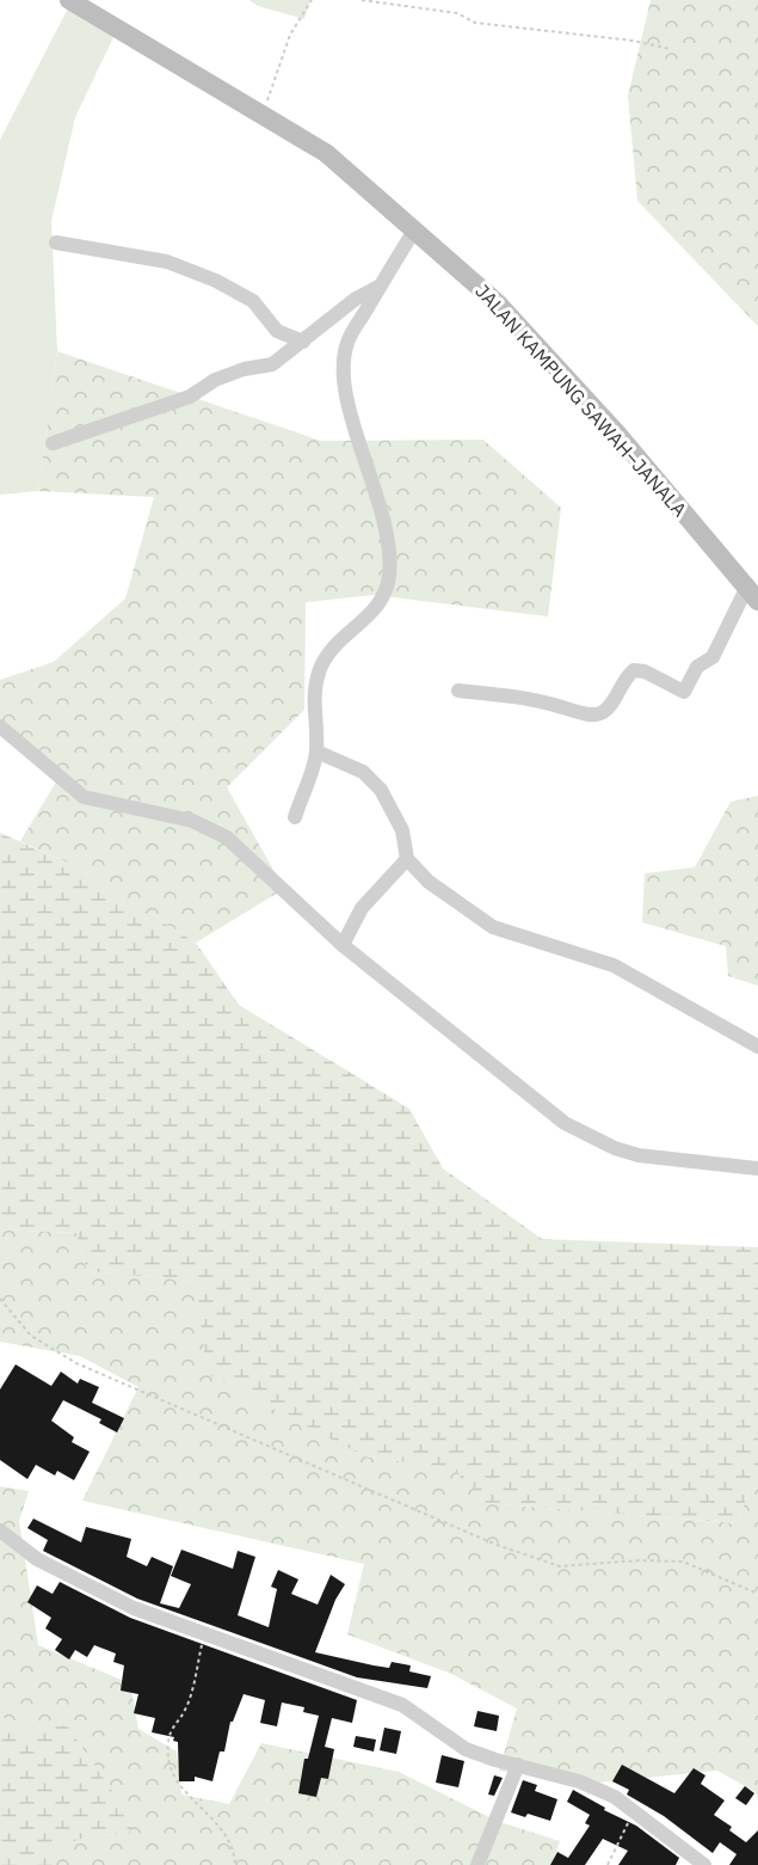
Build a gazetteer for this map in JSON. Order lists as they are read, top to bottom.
{
  "streets": {
    "main road": ["JALAN KAMPUNG SAWAH–JANALA"]
  }
}
